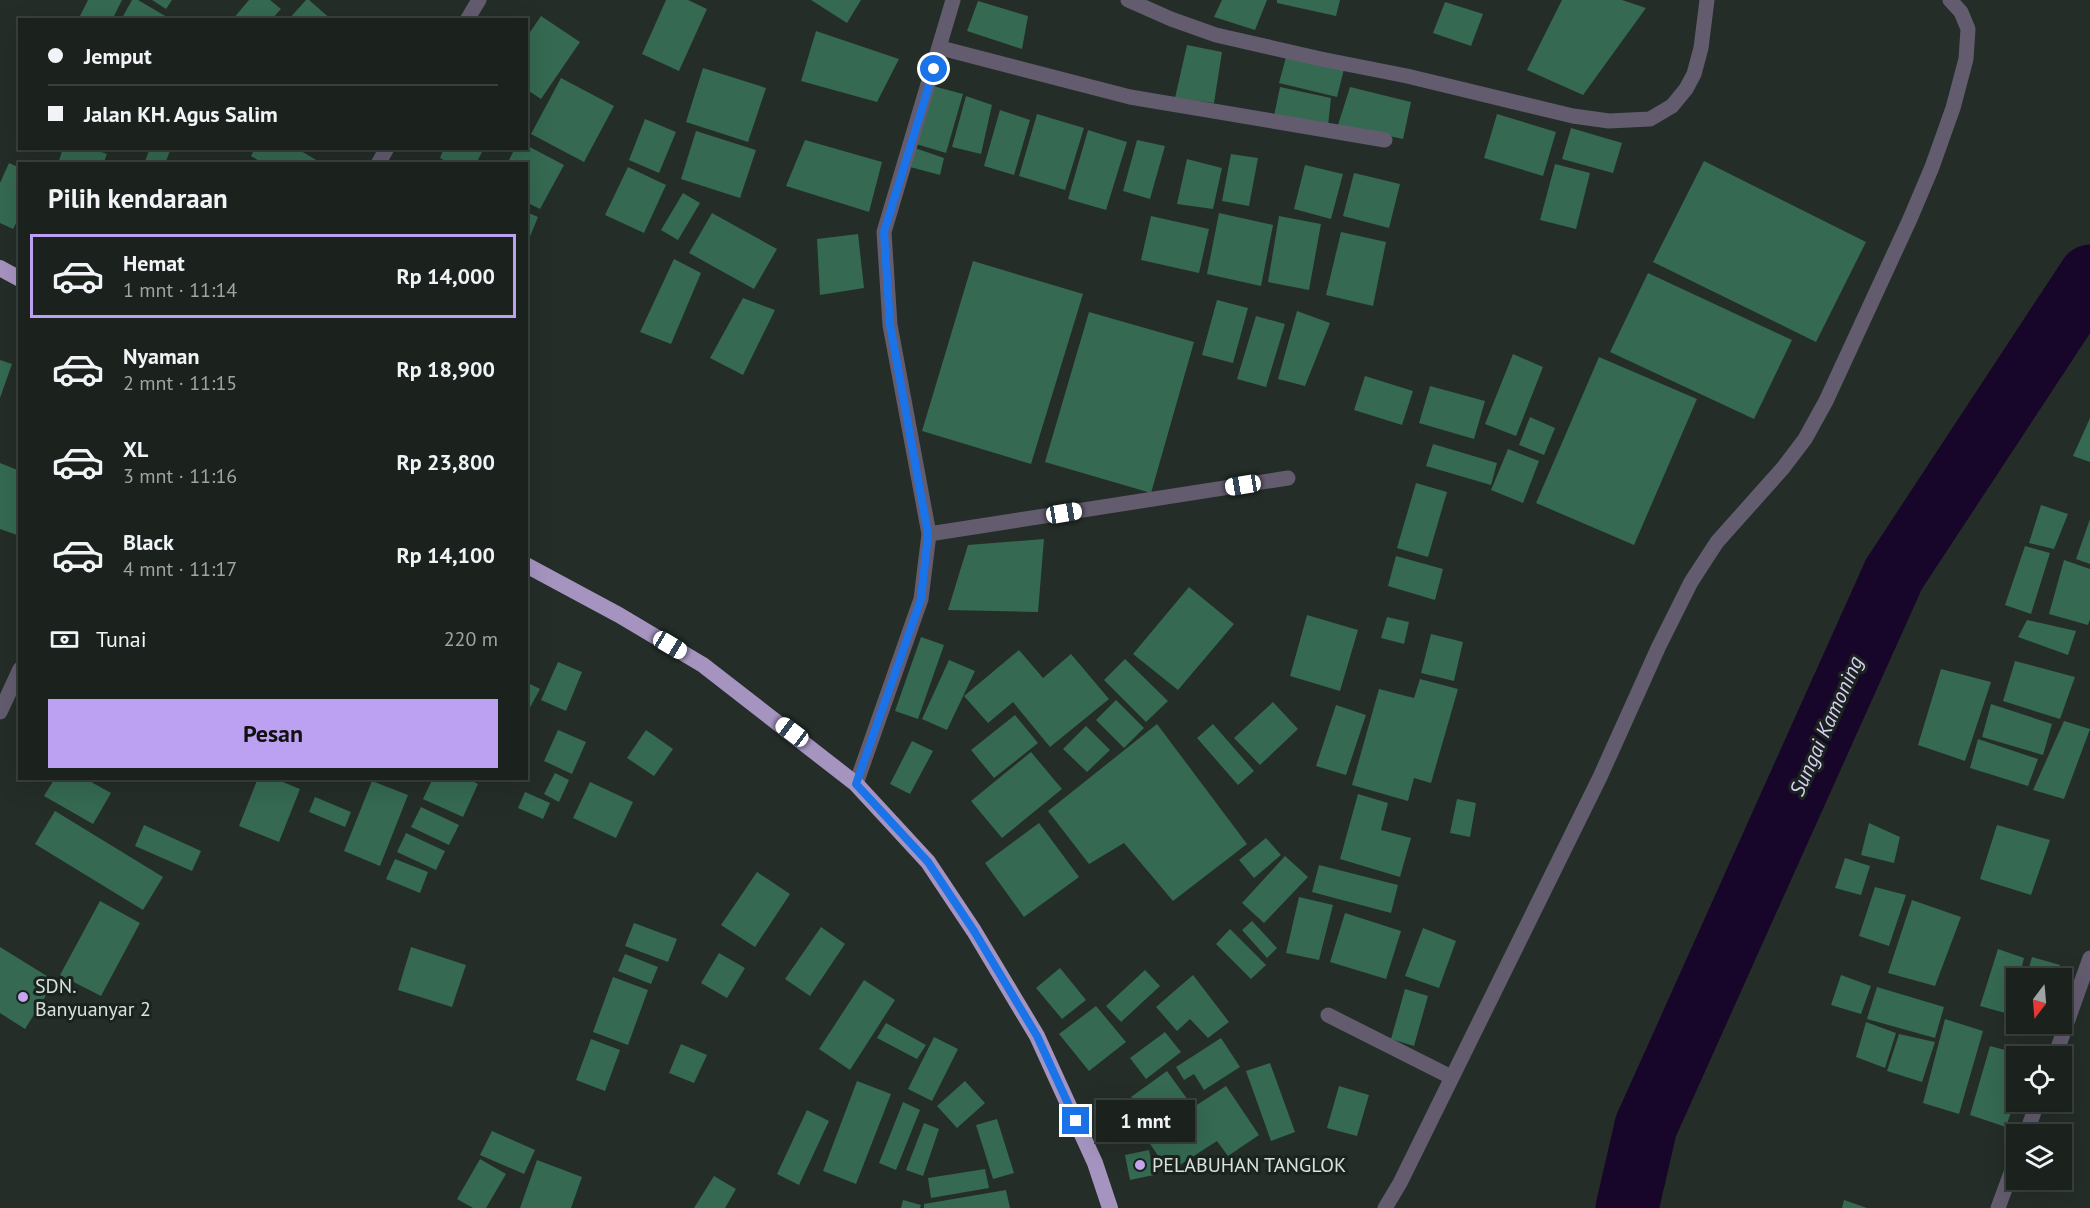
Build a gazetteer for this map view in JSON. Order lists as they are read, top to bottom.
{
  "water": ["Sungai Kamoning"],
  "places": ["SDN. Banyuanyar 2", "PELABUHAN TANGLOK"],
  "north": "bottom",
  "page": {
    "banner": ["Jemput", "Jalan KH. Agus Salim"],
    "heading": "Pilih kendaraan",
    "list": [
      {
        "name": "Hemat",
        "note": "1 mnt · 11:14",
        "value": "Rp 14,000"
      },
      {
        "name": "Nyaman",
        "note": "2 mnt · 11:15",
        "value": "Rp 18,900"
      },
      {
        "name": "XL",
        "note": "3 mnt · 11:16",
        "value": "Rp 23,800"
      },
      {
        "name": "Black",
        "note": "4 mnt · 11:17",
        "value": "Rp 14,100"
      }
    ],
    "pay": ["Tunai", "220 m"],
    "buttons": "Pesan",
    "bubble": "1 mnt"
  }
}
